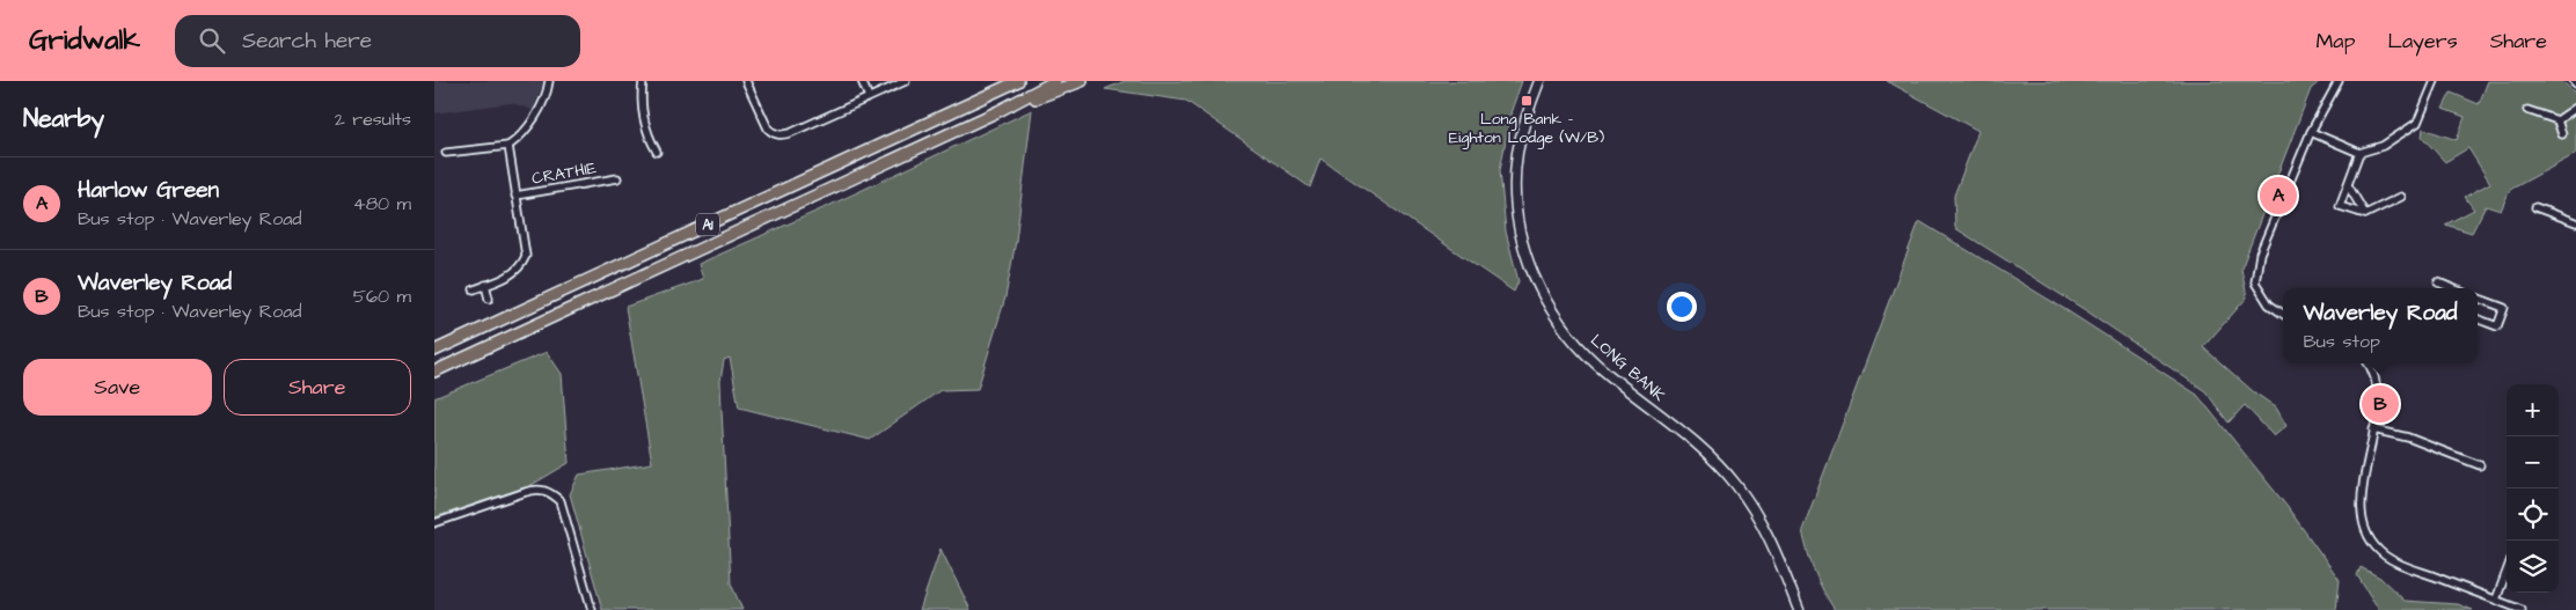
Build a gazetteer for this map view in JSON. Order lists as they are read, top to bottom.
{
  "streets": {
    "highway": ["A1"],
    "main road": ["LONG BANK"],
    "street": ["CRATHIE"]
  },
  "places": {
    "transit": ["Long Bank - Eighton Lodge (W/B)"]
  },
  "page": {
    "header": "Gridwalk",
    "search": "Search here",
    "nav": ["Map", "Layers", "Share"],
    "heading": ["Nearby", "2 results"],
    "list": [
      {
        "mark": "A",
        "name": "Harlow Green",
        "note": "Bus stop · Waverley Road",
        "value": "480 m"
      },
      {
        "mark": "B",
        "name": "Waverley Road",
        "note": "Bus stop · Waverley Road",
        "value": "560 m"
      }
    ],
    "pins": ["A", "B"],
    "popup": ["Waverley Road", "Bus stop"],
    "buttons": ["Save", "Share"],
    "map_buttons": ["+", "−"]
  }
}
